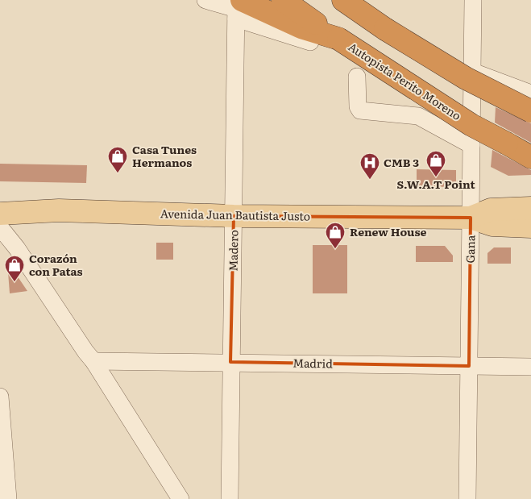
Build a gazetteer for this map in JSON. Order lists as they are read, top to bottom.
{
  "streets": {
    "highway": ["Autopista Perito Moreno"],
    "main road": ["Avenida Juan Bautista Justo"],
    "street": ["Gana", "Madero", "Madrid"]
  },
  "crossings": [
    ["Avenida Juan Bautista Justo", "Gana"],
    ["Avenida Juan Bautista Justo", "Madero"],
    ["Gana", "Madrid"],
    ["Madero", "Madrid"]
  ],
  "places": {
    "shop": [
      "Casa Tunes Hermanos",
      "S.W.A.T Point",
      "Renew House",
      "Corazón con Patas"
    ],
    "hospital": ["CMB 3"]
  }
}
